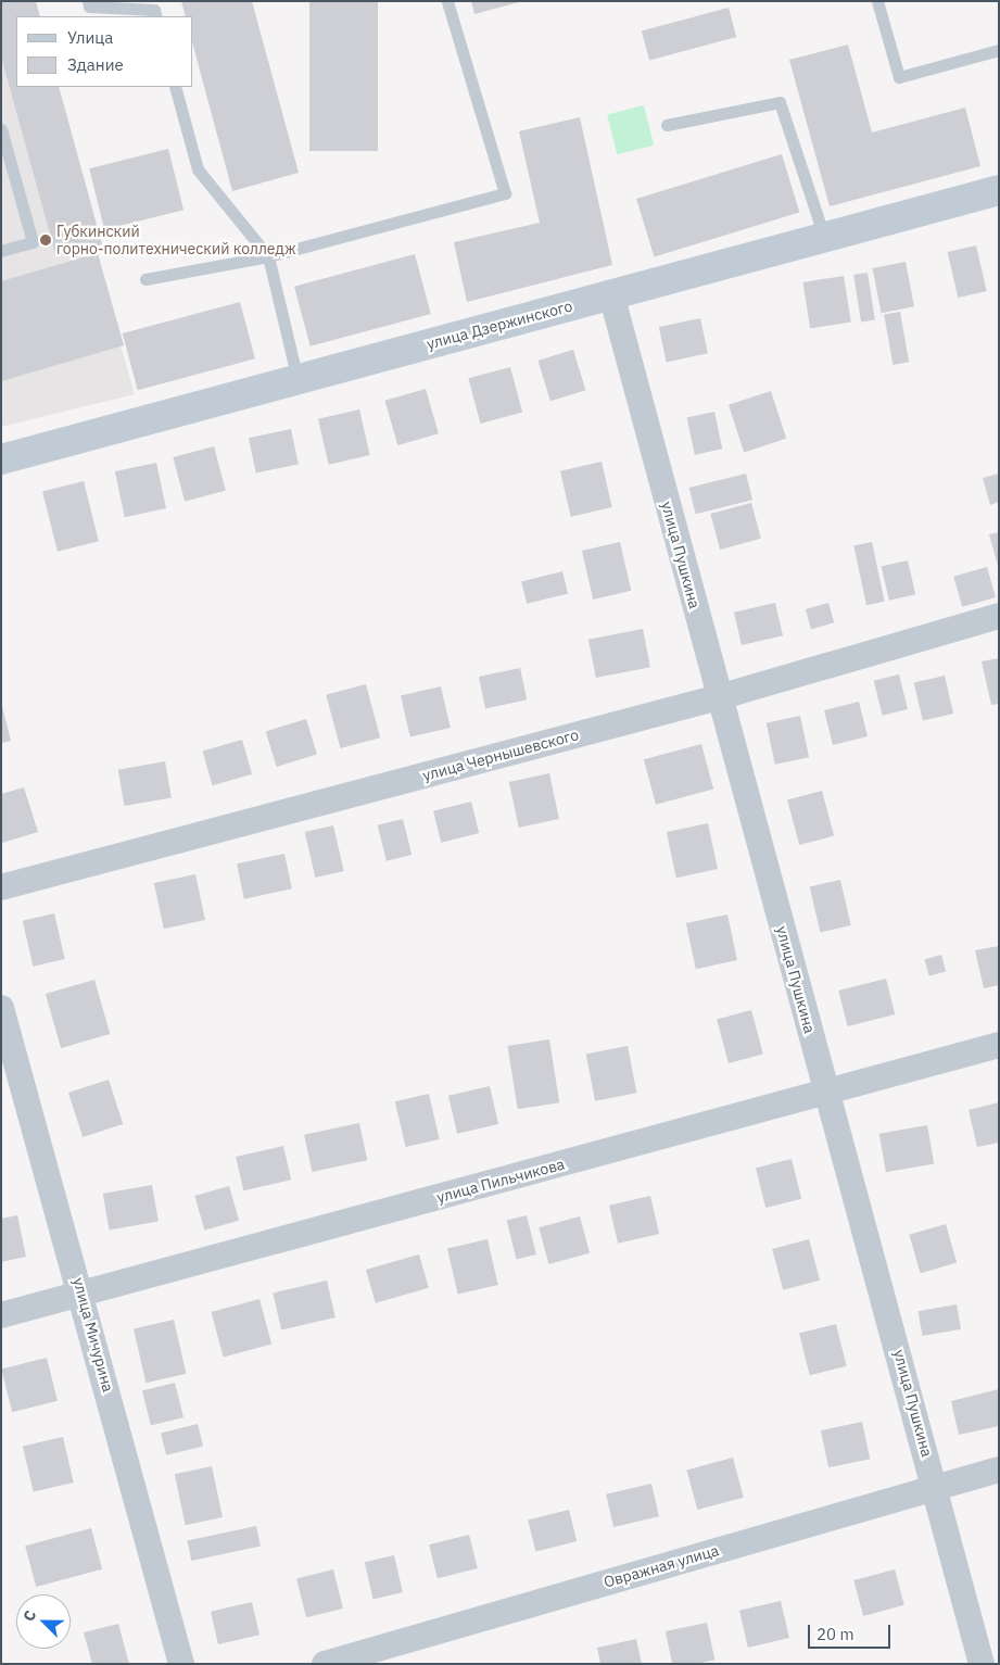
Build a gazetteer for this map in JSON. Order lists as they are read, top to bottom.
{
  "streets": {
    "main road": ["улица Дзержинского"],
    "street": [
      "улица Пушкина",
      "улица Чернышевского",
      "улица Пильчикова",
      "улица Мичурина",
      "Овражная улица"
    ]
  },
  "crossings": [
    ["улица Дзержинского", "улица Пушкина"],
    ["улица Пушкина", "улица Чернышевского"],
    ["улица Пушкина", "улица Пильчикова"],
    ["улица Пушкина", "Овражная улица"],
    ["улица Пильчикова", "улица Мичурина"]
  ],
  "places": ["Губкинский горно-политехнический колледж"],
  "legend": ["Улица", "Здание"],
  "scale_bar": "20 m",
  "north": "top left"
}
